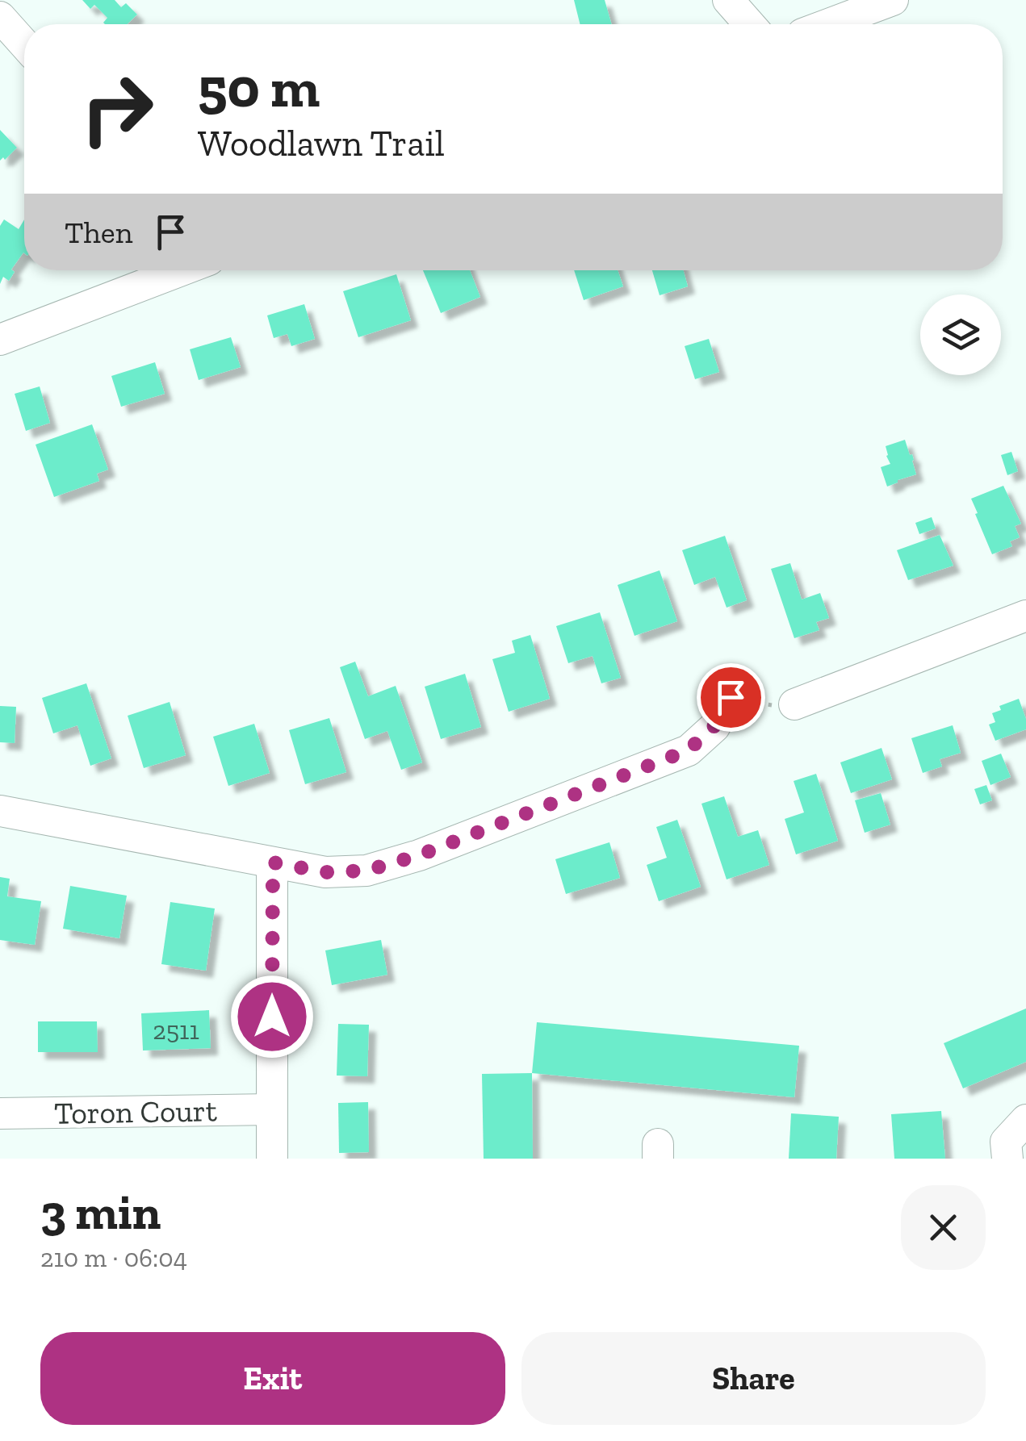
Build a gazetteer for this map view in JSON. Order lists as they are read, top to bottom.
{
  "streets": {
    "street": ["Toron Court"]
  },
  "house_numbers": ["2511"],
  "page": {
    "turn": ["50 m", "Woodlawn Trail"],
    "then": "Then",
    "heading": ["3 min", "210 m · 06:04"],
    "buttons": ["Exit", "Share"]
  }
}
